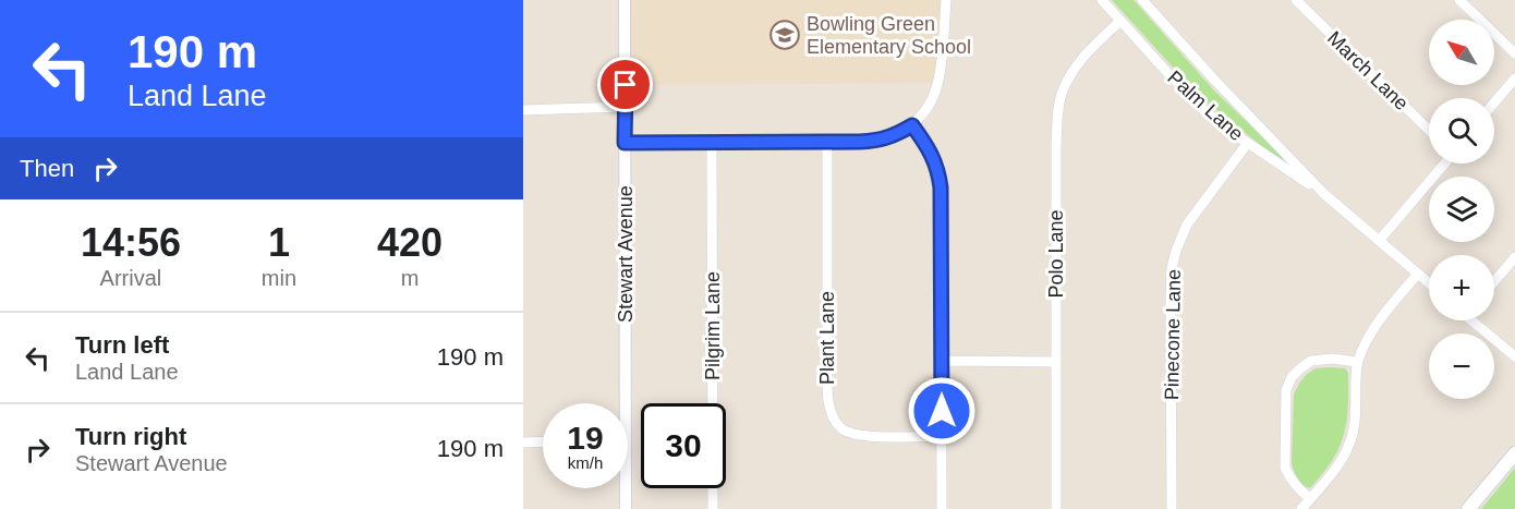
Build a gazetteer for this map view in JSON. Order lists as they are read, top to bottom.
{
  "streets": {
    "street": [
      "March Lane",
      "Palm Lane",
      "Stewart Avenue",
      "Polo Lane",
      "Pilgrim Lane",
      "Pinecone Lane",
      "Plant Lane"
    ]
  },
  "crossings": [
    ["Palm Lane", "Polo Lane"],
    ["Palm Lane", "Pinecone Lane"]
  ],
  "places": {
    "school or university": ["Bowling Green Elementary School"]
  },
  "north": "top left",
  "page": {
    "turn": ["190 m", "Land Lane"],
    "map_buttons": ["+", "−"],
    "then": "Then",
    "eta": [
      "14:56",
      "Arrival",
      "1",
      "min",
      "420",
      "m"
    ],
    "list": [
      {
        "name": "Turn left",
        "note": "Land Lane",
        "value": "190 m"
      },
      {
        "name": "Turn right",
        "note": "Stewart Avenue",
        "value": "190 m"
      }
    ],
    "speed": "19 km/h",
    "limit": "30"
  }
}
